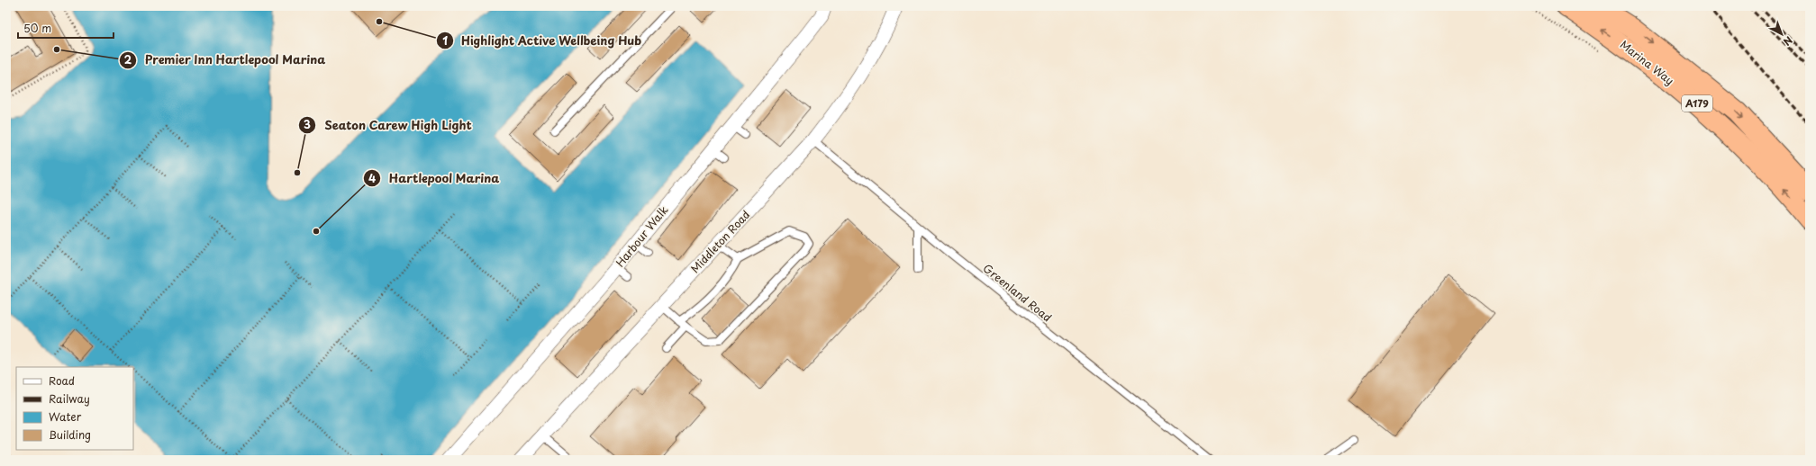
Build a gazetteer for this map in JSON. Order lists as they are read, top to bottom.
{
  "streets": {
    "highway": ["Marina Way", "A179"],
    "street": ["Harbour Walk", "Middleton Road"],
    "lane": ["Greenland Road"]
  },
  "crossings": [
    ["Middleton Road", "Greenland Road"]
  ],
  "places": [
    "Highlight Active Wellbeing Hub",
    "Premier Inn Hartlepool Marina",
    "Seaton Carew High Light",
    "Hartlepool Marina"
  ],
  "legend": [
    "Road",
    "Railway",
    "Water",
    "Building"
  ],
  "scale_bar": "50 m",
  "north": "bottom right"
}
